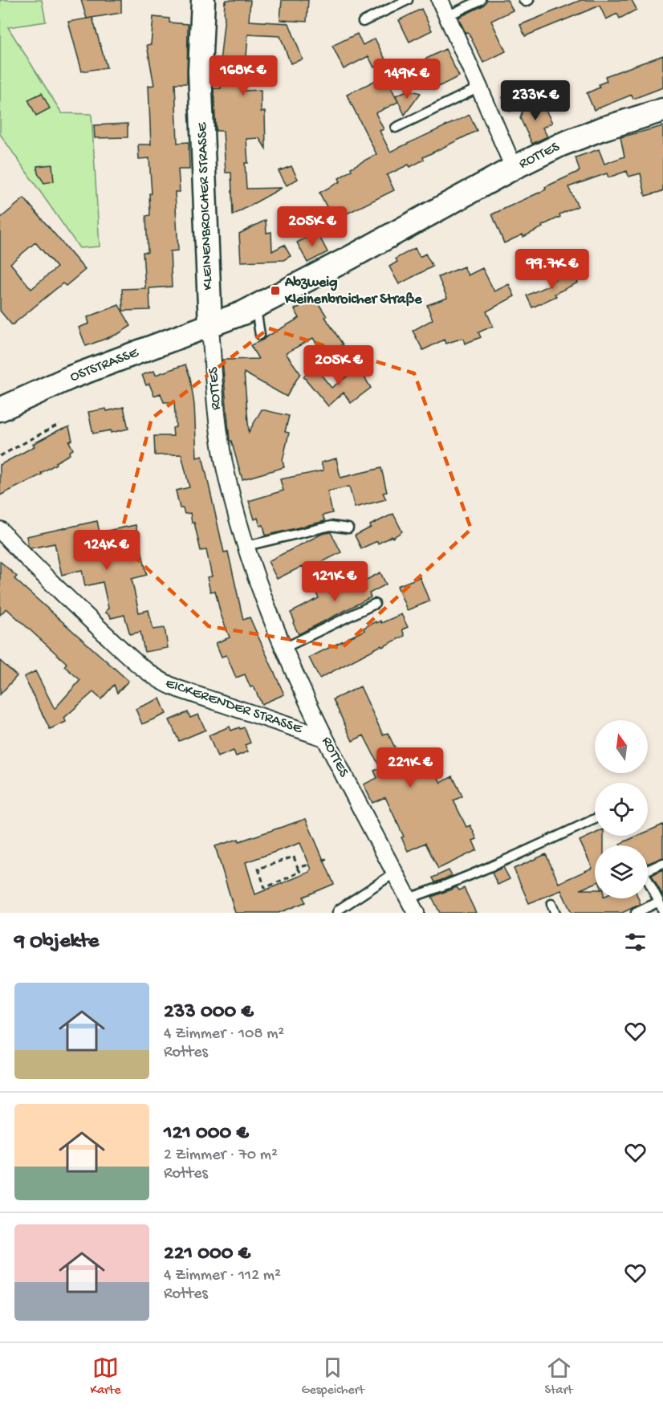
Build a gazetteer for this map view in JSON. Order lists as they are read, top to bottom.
{
  "streets": {
    "street": [
      "ROTTES",
      "KLEINENBROICHER STRASSE",
      "OSTSTRASSE",
      "EICKERENDER STRASSE"
    ]
  },
  "crossings": [
    ["ROTTES", "KLEINENBROICHER STRASSE"],
    ["ROTTES", "OSTSTRASSE"],
    ["ROTTES", "EICKERENDER STRASSE"],
    ["KLEINENBROICHER STRASSE", "OSTSTRASSE"]
  ],
  "places": {
    "transit": ["Abzweig Kleinenbroicher Straße"]
  },
  "north": "top",
  "page": {
    "price": [
      "168K €",
      "149K €",
      "233K €",
      "205K €",
      "99.7K €",
      "205K €",
      "124K €",
      "121K €",
      "221K €"
    ],
    "heading": "9 Objekte",
    "list": [
      {
        "name": "233 000 €",
        "note": "4 Zimmer · 108 m² · Rottes"
      },
      {
        "name": "121 000 €",
        "note": "2 Zimmer · 70 m² · Rottes"
      },
      {
        "name": "221 000 €",
        "note": "4 Zimmer · 112 m² · Rottes"
      }
    ],
    "tabs": ["Karte", "Gespeichert", "Start"]
  }
}
